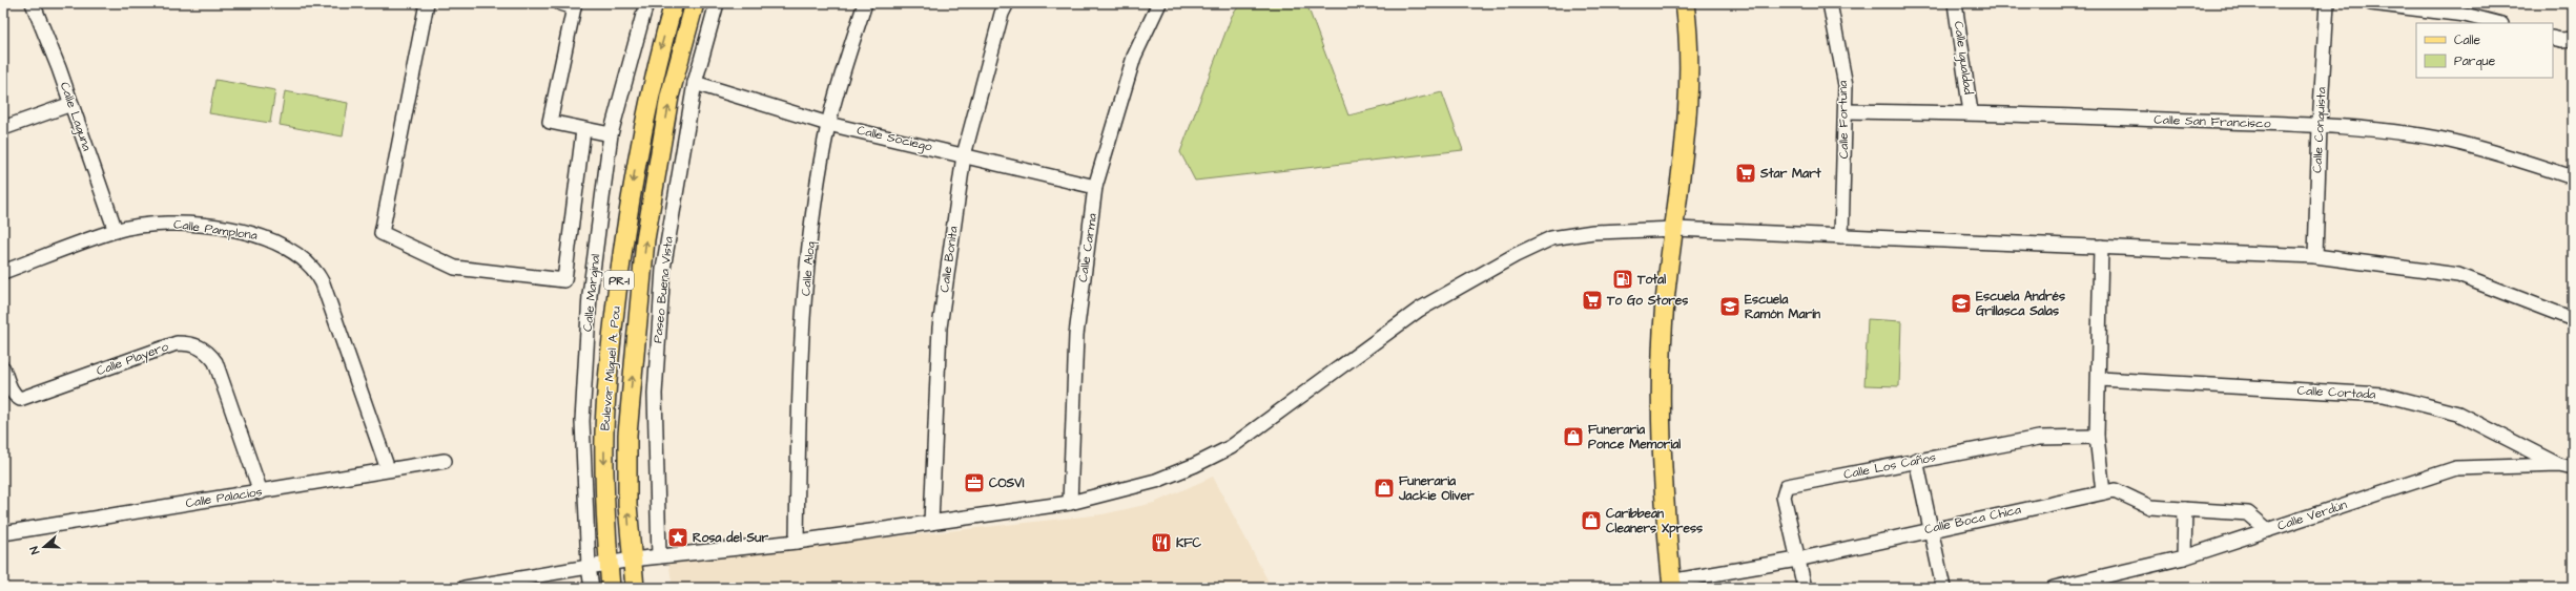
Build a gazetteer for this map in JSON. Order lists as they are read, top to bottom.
{
  "streets": {
    "main road": ["PR-1", "Bulevar Miguel A. Pou"],
    "street": [
      "Calle Igualdad",
      "Calle Laguna",
      "Calle Fortuna",
      "Calle San Francisco",
      "Calle Conquista",
      "Calle Sociego",
      "Calle Pamplona",
      "Calle Carma",
      "Calle Bonita",
      "Calle Aloq",
      "Paseo Buena Vista",
      "Calle Marginal",
      "Calle Playero",
      "Calle Cortada",
      "Calle Los Caños",
      "Calle Palacios",
      "Calle Verdún",
      "Calle Boca Chica"
    ]
  },
  "crossings": [
    ["Calle Igualdad", "Calle San Francisco"],
    ["Calle Laguna", "Calle Pamplona"],
    ["Calle Fortuna", "Calle San Francisco"],
    ["Calle San Francisco", "Calle Conquista"],
    ["Calle Sociego", "Calle Carma"],
    ["Calle Sociego", "Calle Bonita"],
    ["Calle Sociego", "Calle Aloq"],
    ["Calle Sociego", "Paseo Buena Vista"],
    ["Calle Pamplona", "Calle Palacios"],
    ["Calle Playero", "Calle Palacios"],
    ["Calle Cortada", "Calle Verdún"],
    ["Calle Los Caños", "Calle Boca Chica"],
    ["Calle Verdún", "Calle Boca Chica"]
  ],
  "places": {
    "supermarket": ["Star Mart", "To Go Stores"],
    "fuel station": ["Total"],
    "school or university": ["Escuela Andrés Grillasca Salas", "Escuela Ramón Marín"],
    "shop": ["Funeraria Ponce Memorial", "Funeraria Jackie Oliver", "Caribbean Cleaners Xpress"],
    "office": ["COSVI"],
    "place": ["Rosa del Sur"],
    "restaurant": ["KFC"]
  },
  "legend": ["Calle", "Parque"],
  "north": "left"
}
